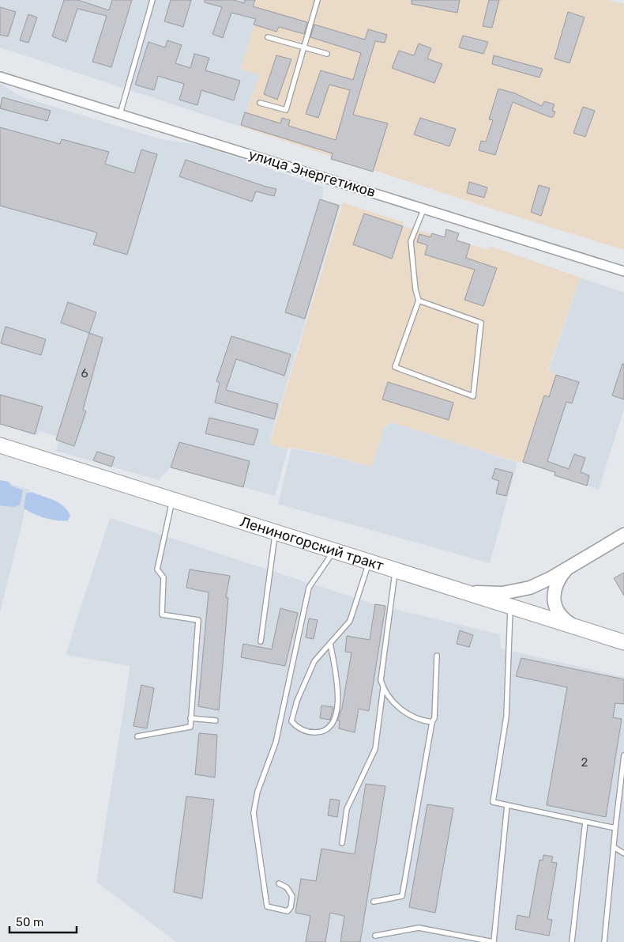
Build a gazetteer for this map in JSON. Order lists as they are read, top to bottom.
{
  "streets": {
    "main road": ["Лениногорский тракт"],
    "street": ["улица Энергетиков"]
  },
  "house_numbers": ["6", "2"],
  "scale_bar": "50 m"
}
